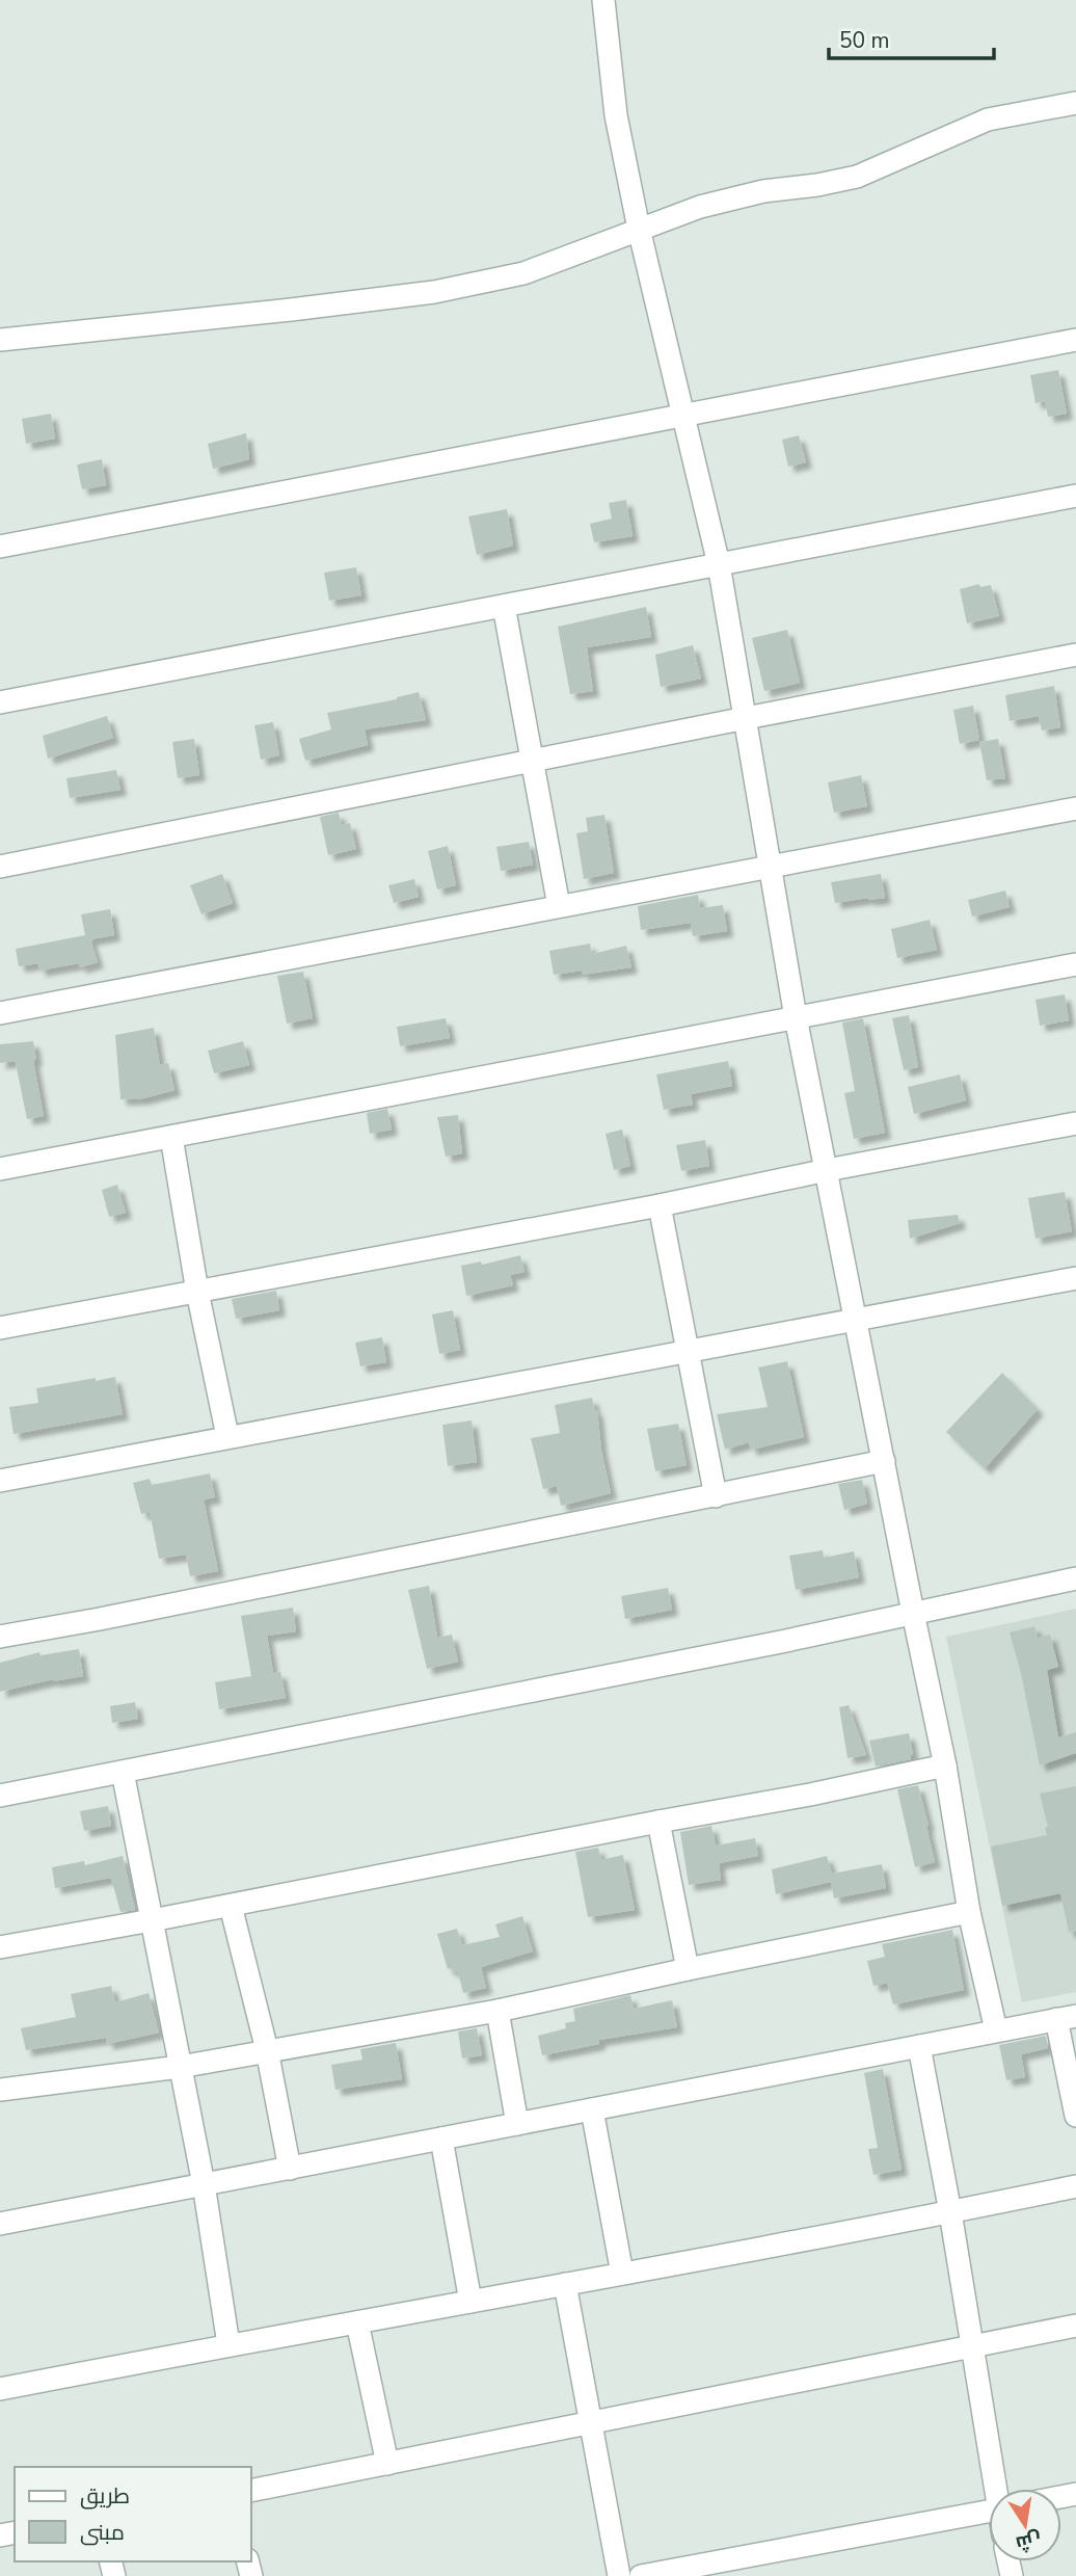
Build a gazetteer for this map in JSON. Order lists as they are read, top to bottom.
{
  "legend": ["طريق", "مبنى"],
  "scale_bar": "50 m",
  "north": "bottom"
}
